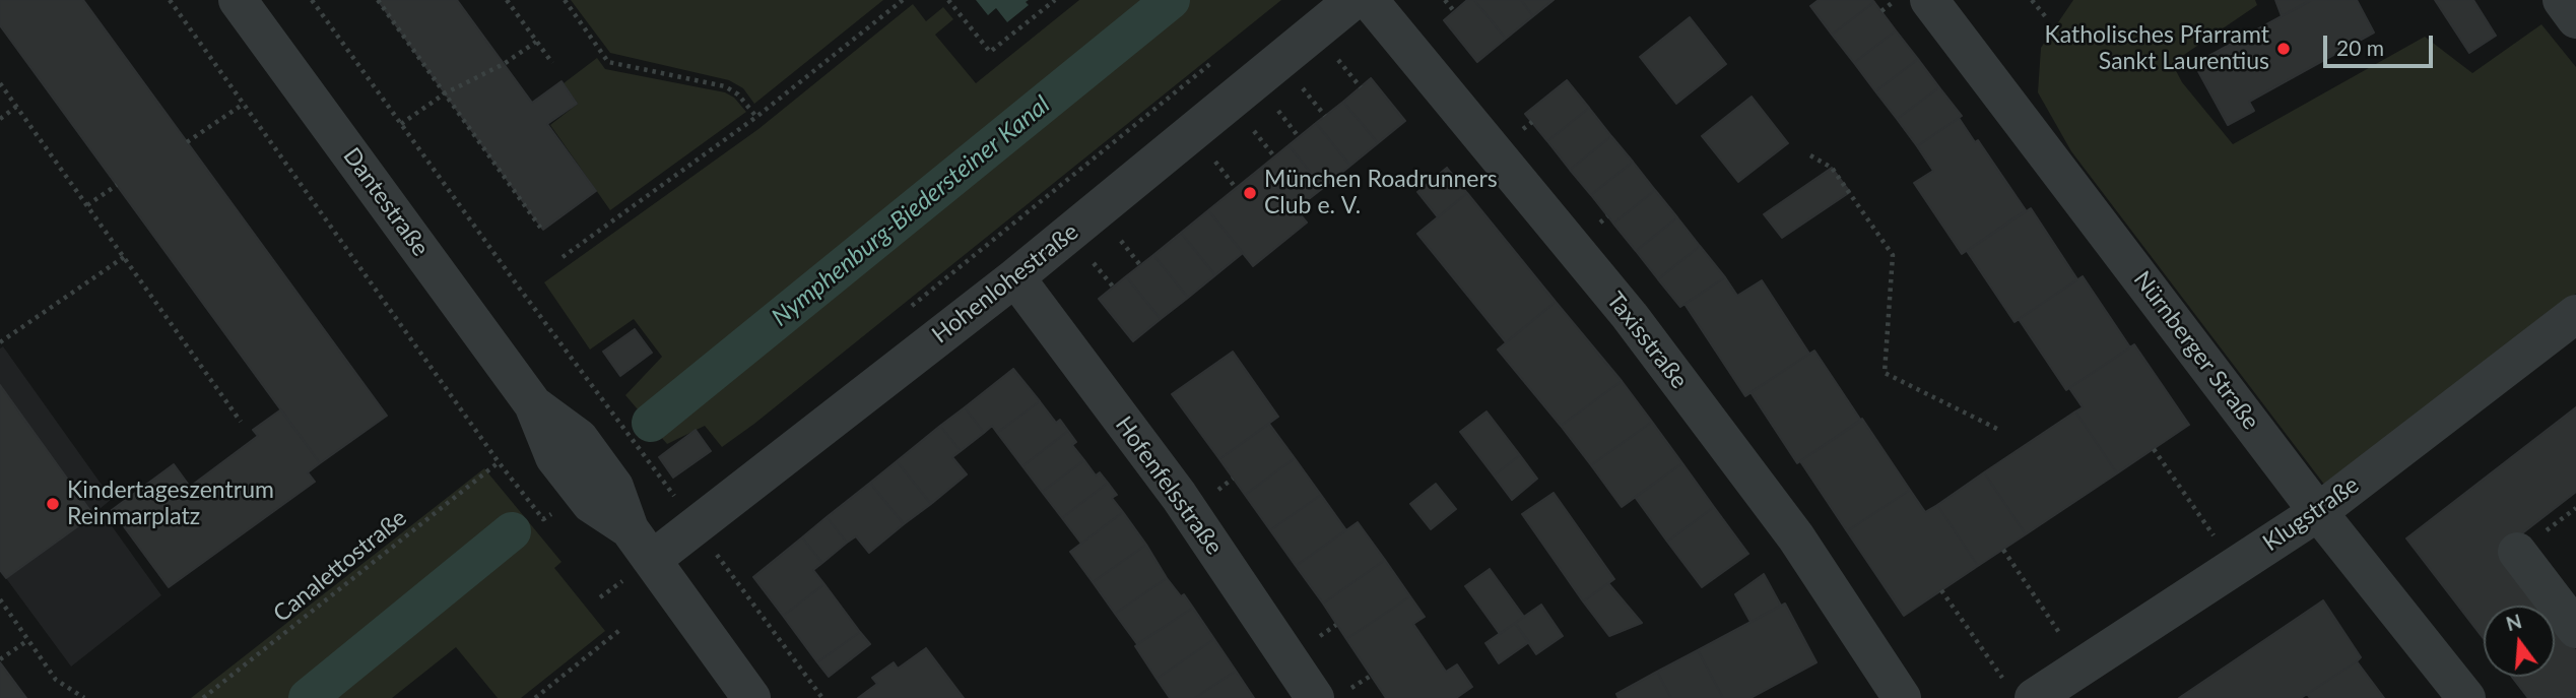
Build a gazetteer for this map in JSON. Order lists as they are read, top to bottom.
{
  "streets": {
    "street": [
      "Dantestraße",
      "Hohenlohestraße",
      "Taxisstraße",
      "Nürnberger Straße",
      "Hofenfelsstraße",
      "Klugstraße"
    ],
    "path": ["Canalettostraße"]
  },
  "crossings": [
    ["Dantestraße", "Hohenlohestraße"],
    ["Hohenlohestraße", "Hofenfelsstraße"],
    ["Nürnberger Straße", "Klugstraße"]
  ],
  "water": ["Nymphenburg-Biedersteiner Kanal"],
  "places": ["Katholisches Pfarramt Sankt Laurentius", "München Roadrunners Club e. V.", "Kindertageszentrum Reinmarplatz"],
  "scale_bar": "20 m",
  "north": "top"
}
